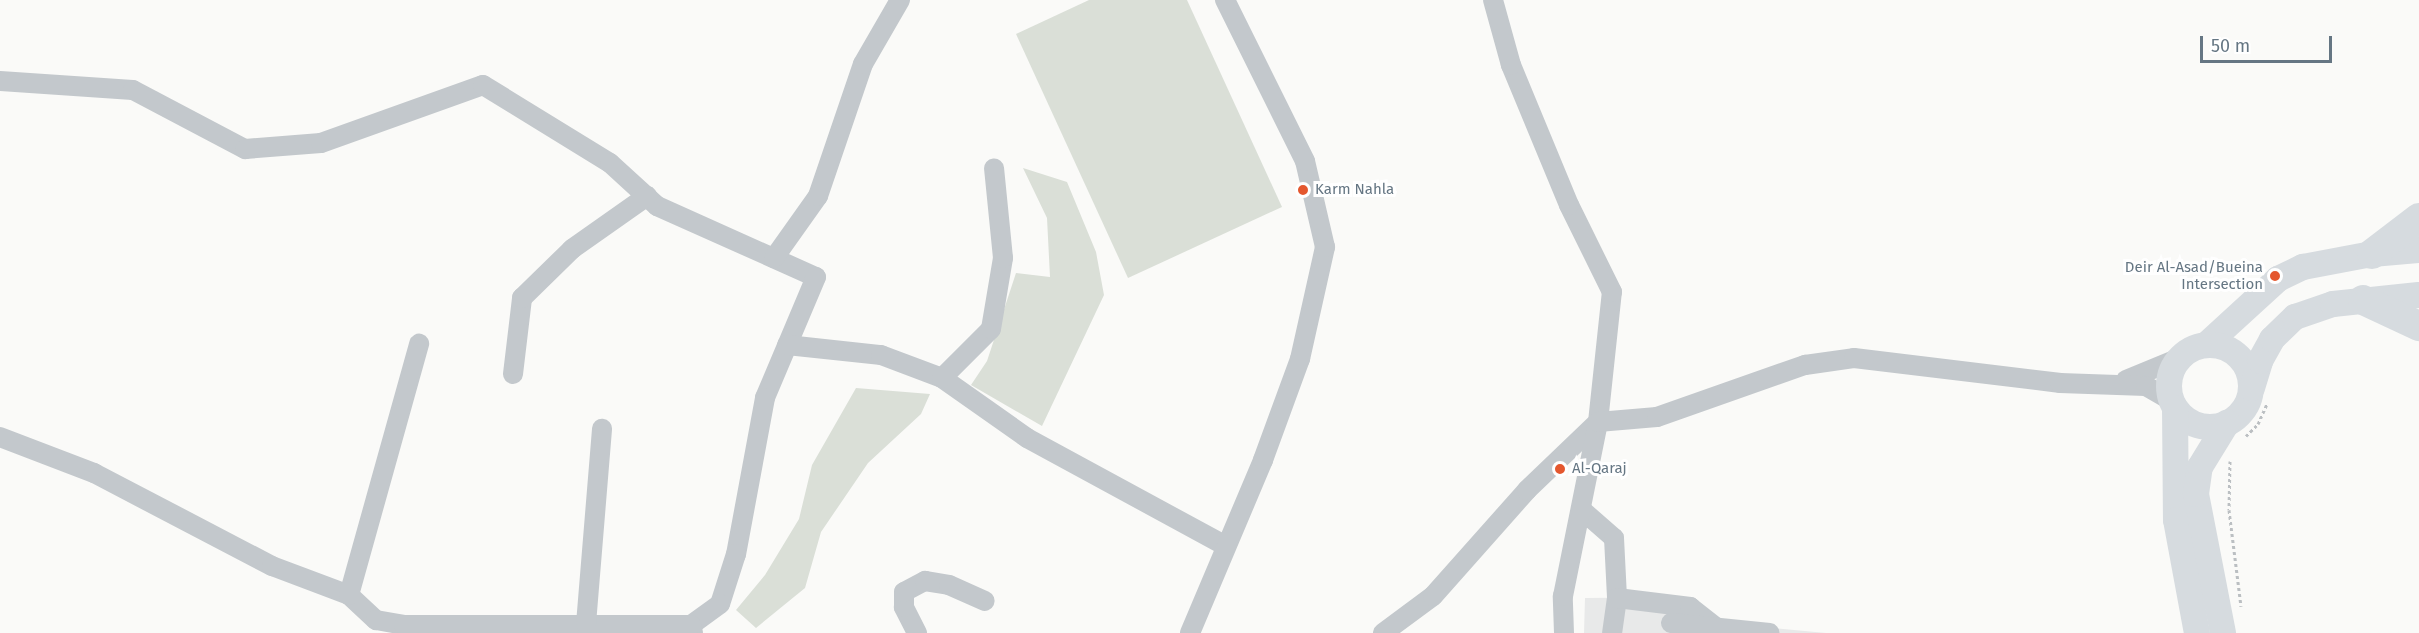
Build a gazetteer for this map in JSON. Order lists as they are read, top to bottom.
{
  "places": ["Karm Nahla", "Deir Al-Asad/Bueina Intersection", "Al-Qaraj"],
  "scale_bar": "50 m"
}
